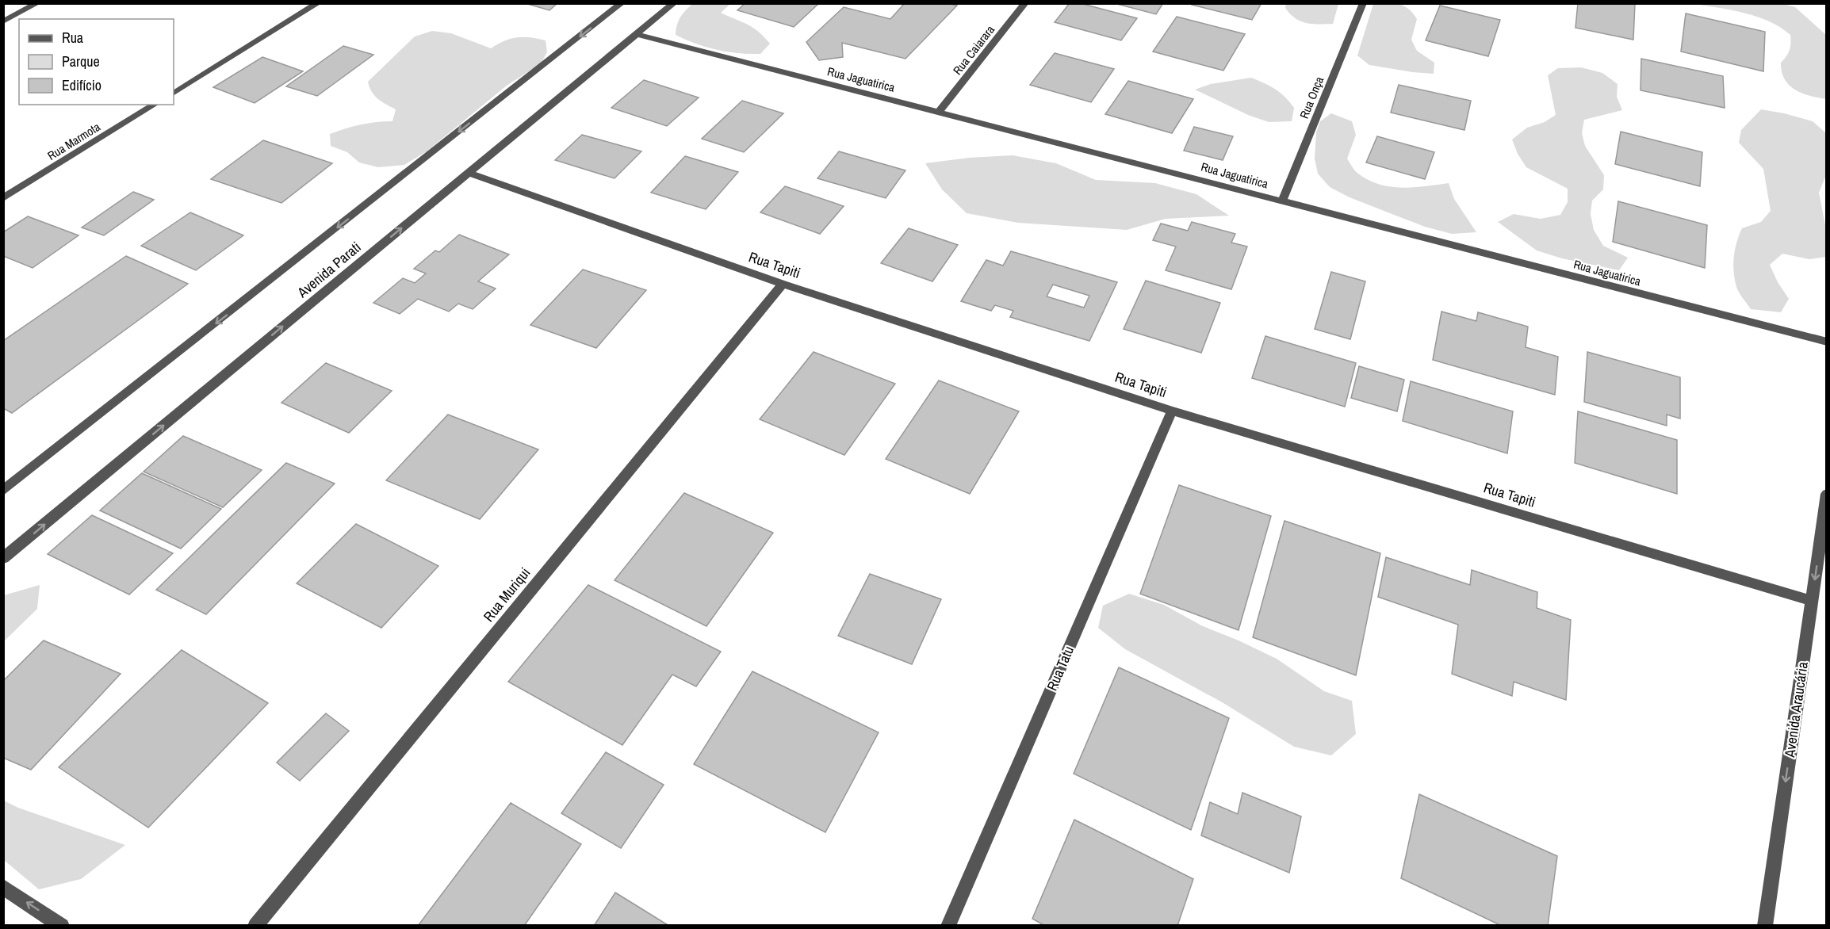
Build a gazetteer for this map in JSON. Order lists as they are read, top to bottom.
{
  "streets": {
    "street": [
      "Rua Caiarara",
      "Rua Jaguatirica",
      "Rua Onça",
      "Rua Marmota",
      "Rua Tapiti",
      "Avenida Parati",
      "Rua Muriqui",
      "Rua Tatu",
      "Avenida Araucária"
    ]
  },
  "crossings": [
    ["Rua Caiarara", "Rua Jaguatirica"],
    ["Rua Jaguatirica", "Rua Onça"],
    ["Rua Jaguatirica", "Avenida Parati"],
    ["Rua Tapiti", "Avenida Parati"],
    ["Rua Tapiti", "Rua Muriqui"],
    ["Rua Tapiti", "Rua Tatu"],
    ["Rua Tapiti", "Avenida Araucária"]
  ],
  "one_way": ["Avenida Araucária"],
  "legend": ["Rua", "Parque", "Edifício"]
}
